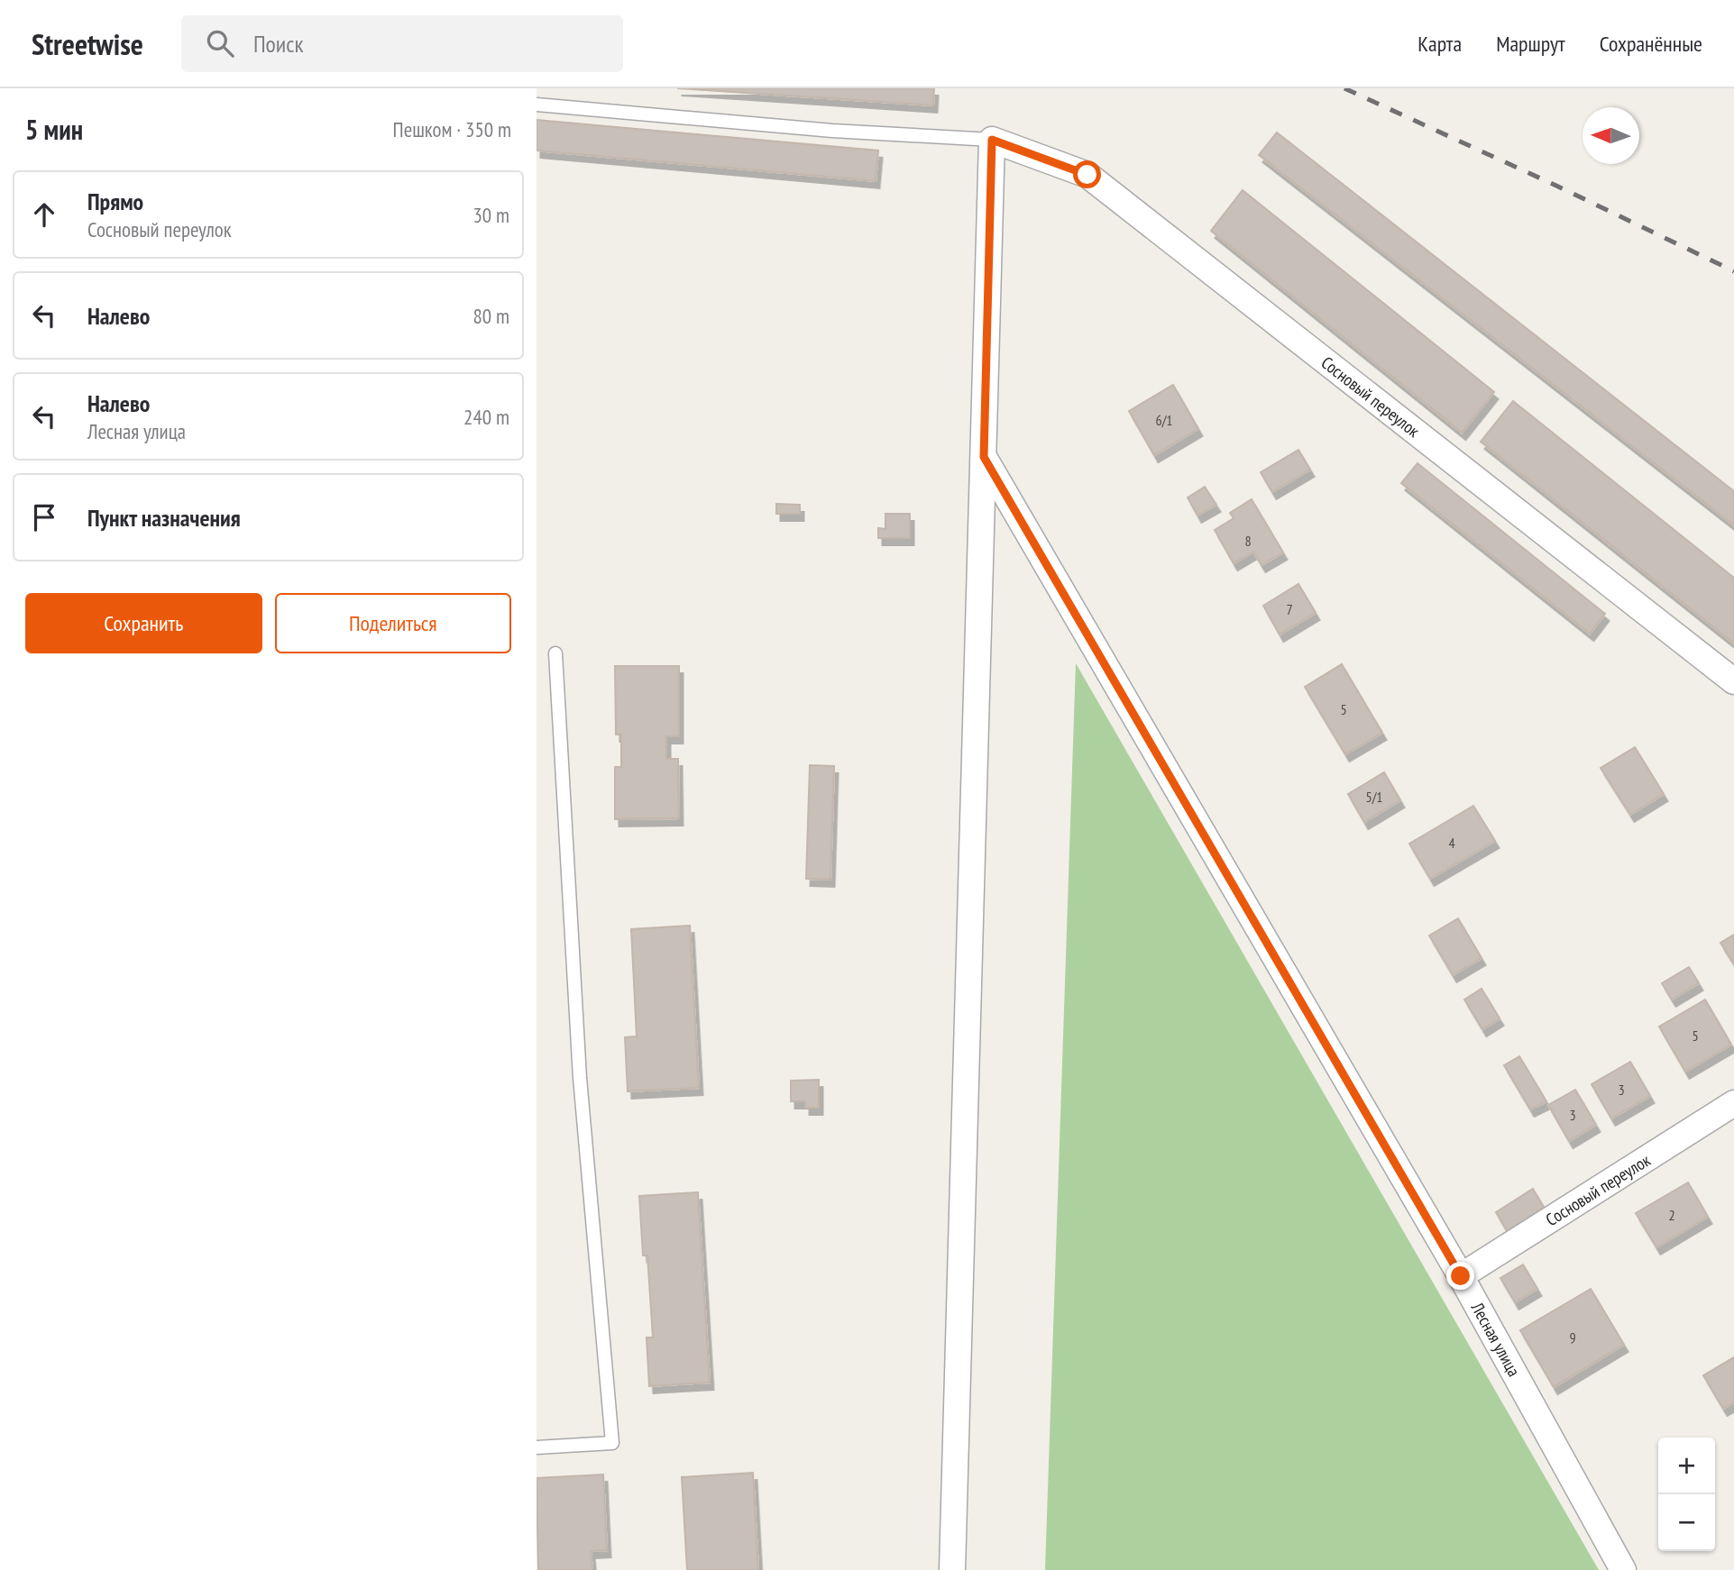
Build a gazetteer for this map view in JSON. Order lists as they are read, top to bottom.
{
  "streets": {
    "street": ["Сосновый переулок", "Лесная улица"]
  },
  "crossings": [
    ["Сосновый переулок", "Лесная улица"]
  ],
  "house_numbers": [
    "6/1",
    "8",
    "7",
    "5",
    "5/1",
    "4",
    "5",
    "3",
    "3",
    "2",
    "9"
  ],
  "north": "left",
  "page": {
    "header": "Streetwise",
    "search": "Поиск",
    "nav": ["Карта", "Маршрут", "Сохранённые"],
    "heading": ["5 мин", "Пешком · 350 m"],
    "list": [
      ["Прямо", "Сосновый переулок", "30 m"],
      ["Налево", "80 m"],
      ["Налево", "Лесная улица", "240 m"],
      "Пункт назначения"
    ],
    "buttons": ["Сохранить", "Поделиться"],
    "map_buttons": ["+", "−"]
  }
}
